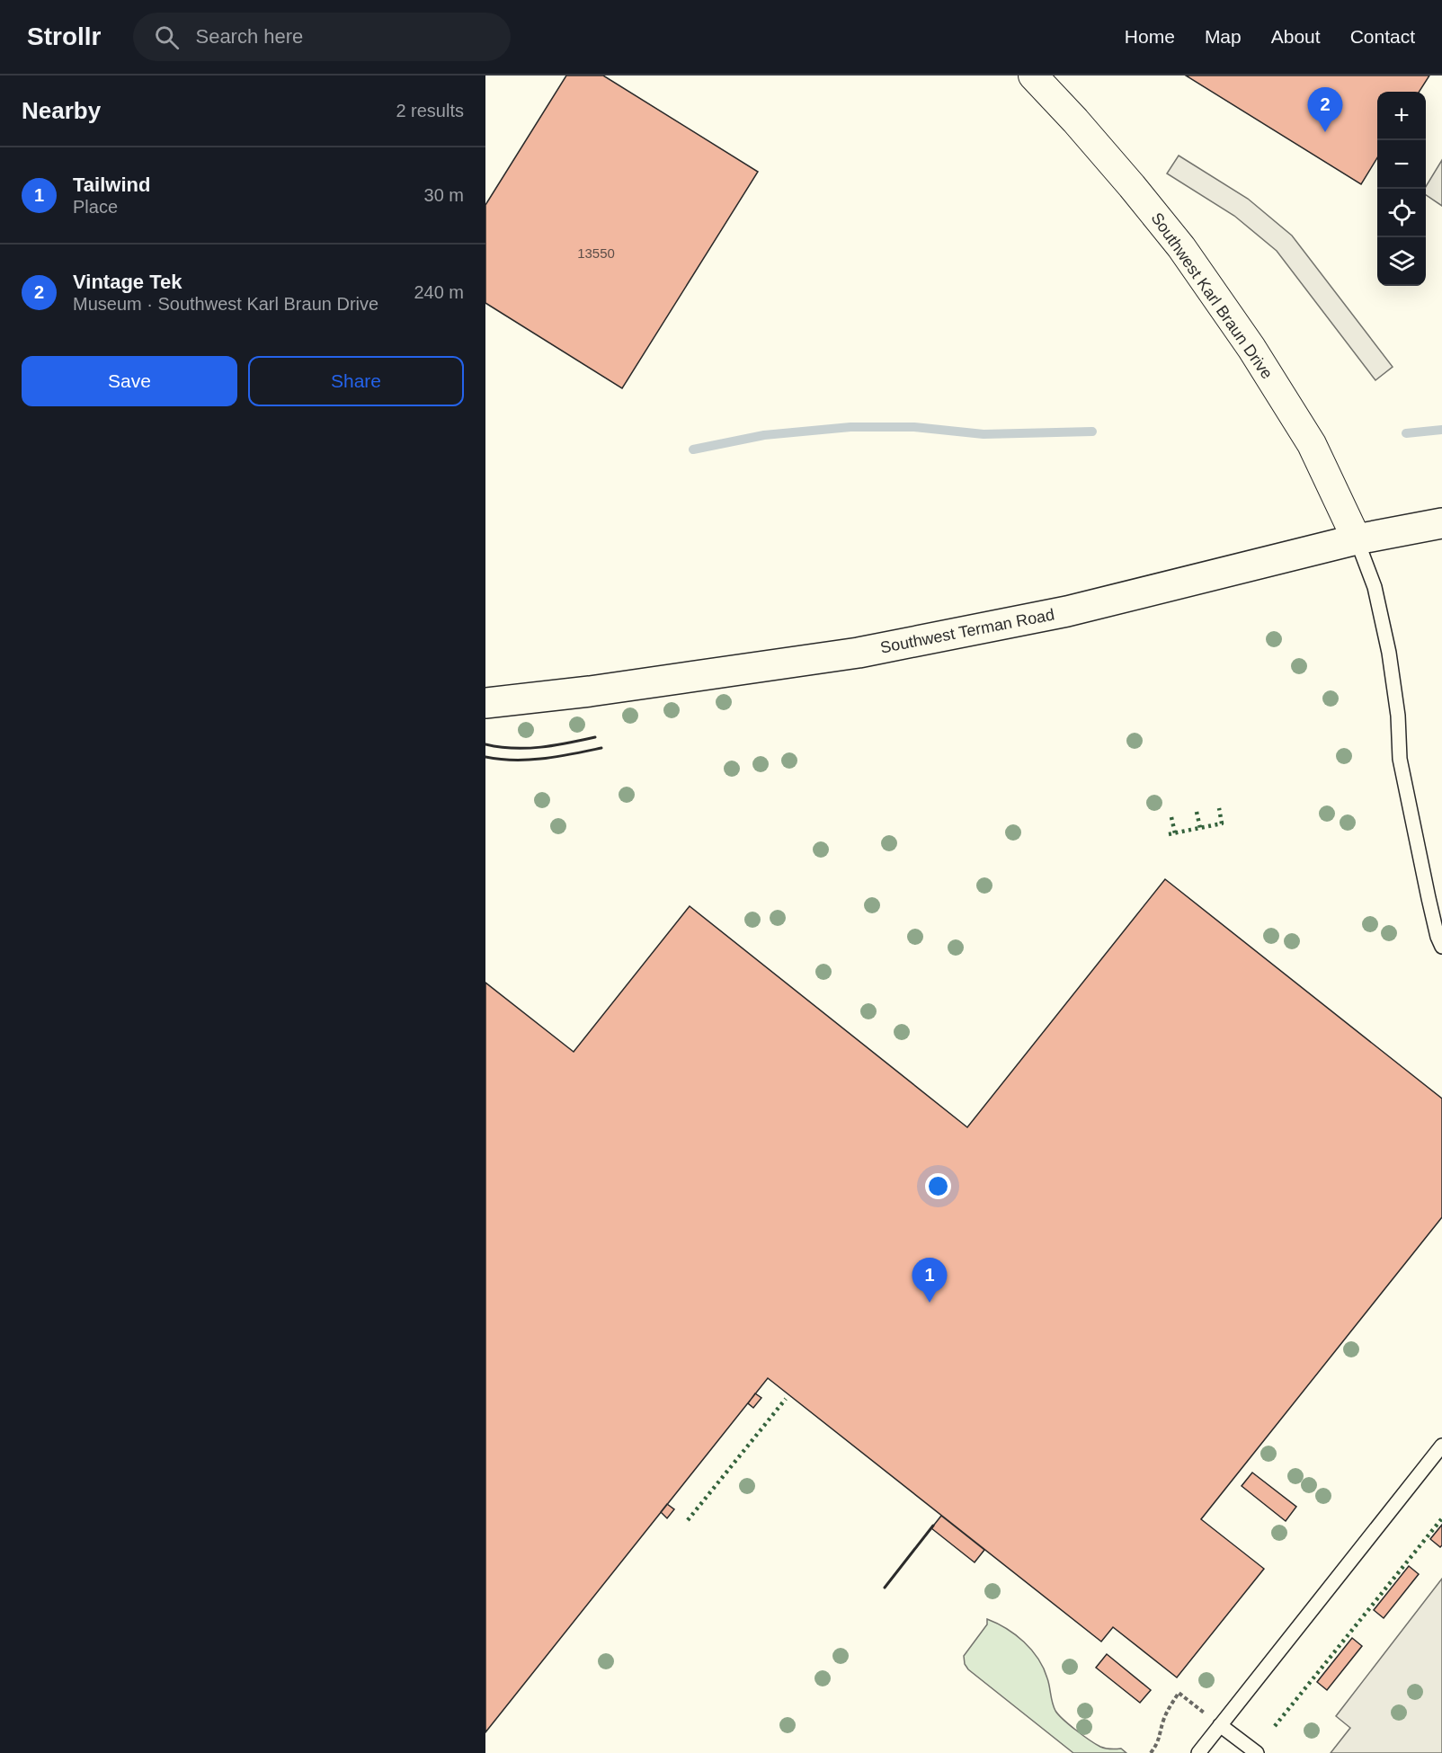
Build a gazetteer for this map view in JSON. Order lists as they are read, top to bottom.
{
  "streets": {
    "street": ["Southwest Karl Braun Drive", "Southwest Terman Road"]
  },
  "crossings": [
    ["Southwest Karl Braun Drive", "Southwest Terman Road"]
  ],
  "house_numbers": ["13550"],
  "page": {
    "header": "Strollr",
    "search": "Search here",
    "nav": [
      "Home",
      "Map",
      "About",
      "Contact"
    ],
    "heading": ["Nearby", "2 results"],
    "pins": ["2", "1"],
    "map_buttons": ["+", "−"],
    "list": [
      {
        "mark": "1",
        "name": "Tailwind",
        "note": "Place",
        "value": "30 m"
      },
      {
        "mark": "2",
        "name": "Vintage Tek",
        "note": "Museum · Southwest Karl Braun Drive",
        "value": "240 m"
      }
    ],
    "buttons": ["Save", "Share"]
  }
}
